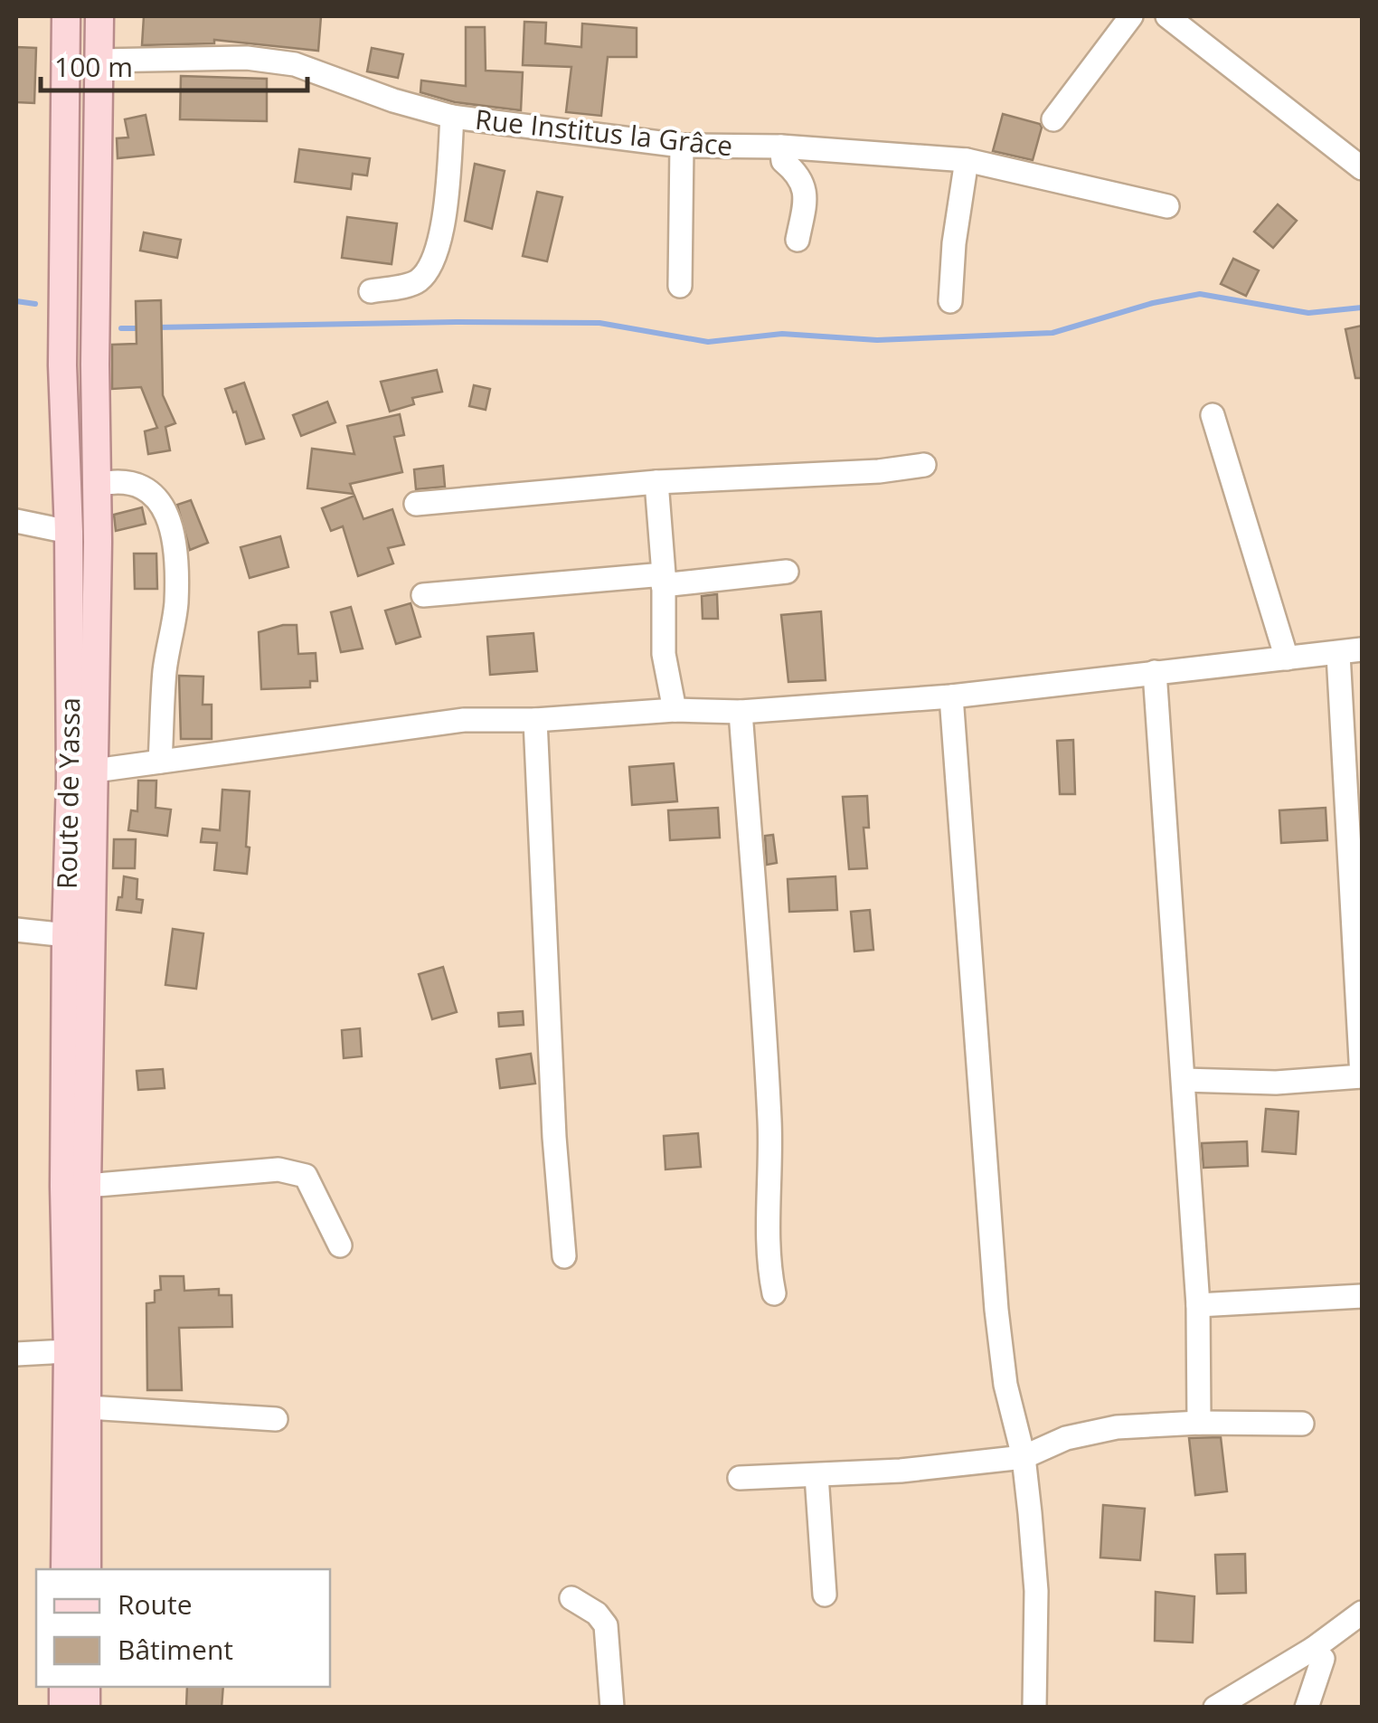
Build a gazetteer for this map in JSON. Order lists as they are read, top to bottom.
{
  "streets": {
    "main road": ["Route de Yassa"],
    "street": ["Rue Institus la Grâce"]
  },
  "crossings": [
    ["Rue Institus la Grâce", "Route de Yassa"]
  ],
  "legend": ["Route", "Bâtiment"],
  "scale_bar": "100 m"
}
